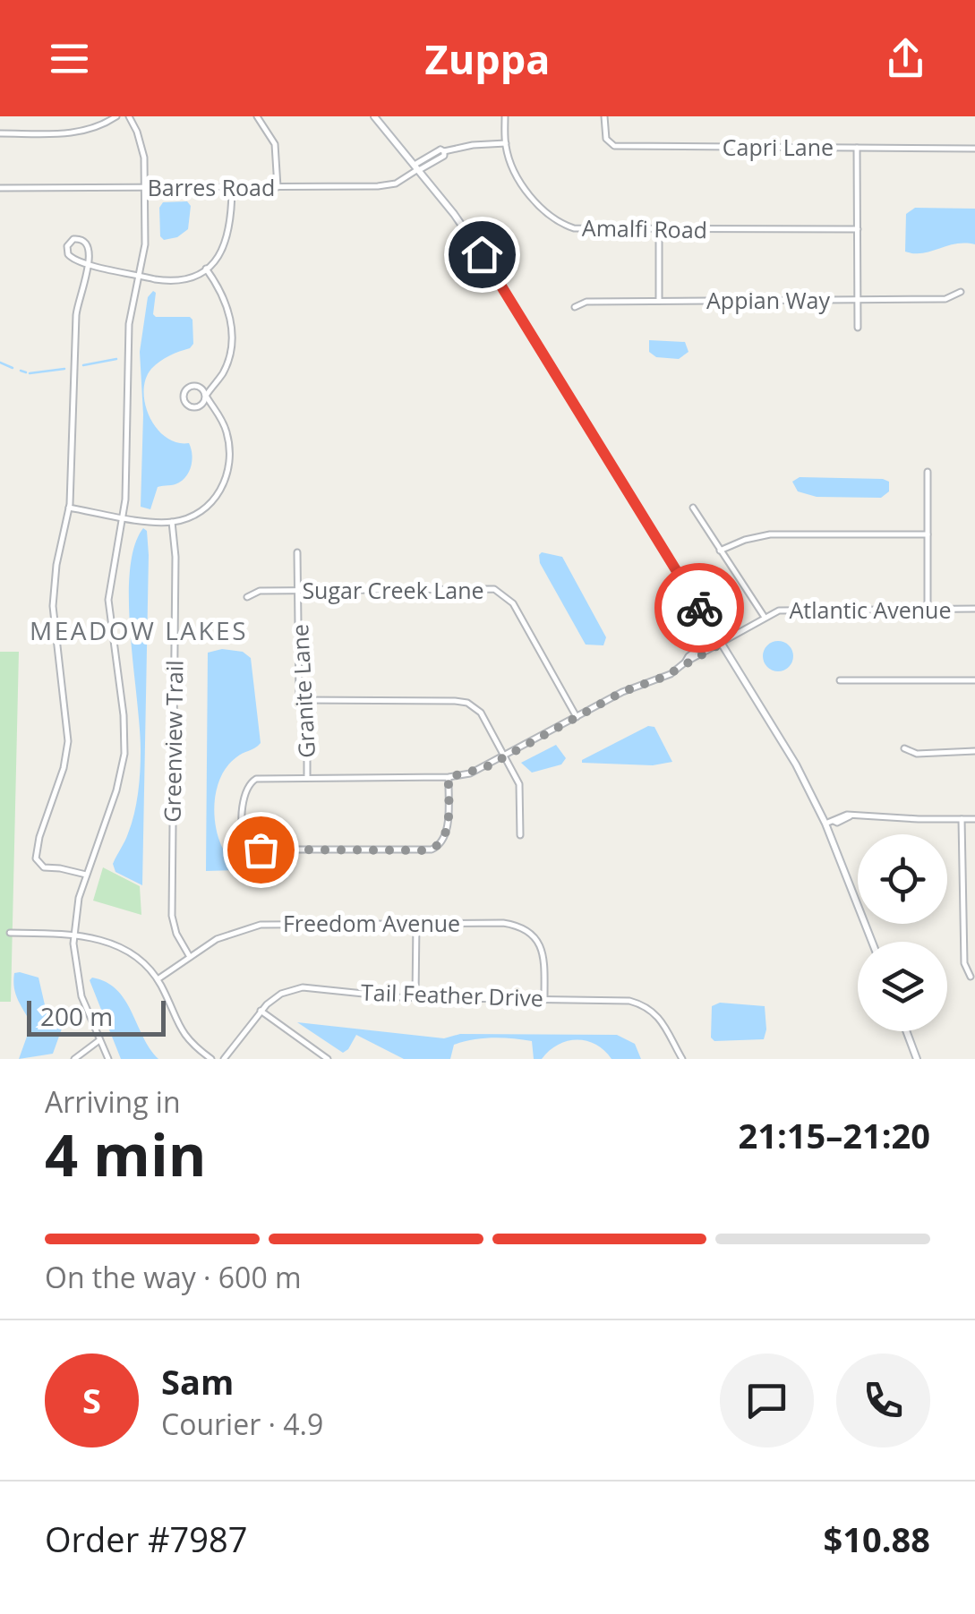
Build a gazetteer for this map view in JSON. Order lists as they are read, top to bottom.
{
  "streets": {
    "street": [
      "Capri Lane",
      "Barres Road",
      "Amalfi Road",
      "Appian Way",
      "Sugar Creek Lane",
      "Atlantic Avenue",
      "Granite Lane",
      "Greenview Trail",
      "Freedom Avenue",
      "Tail Feather Drive"
    ]
  },
  "crossings": [
    ["Barres Road", "Amalfi Road"],
    ["Sugar Creek Lane", "Granite Lane"],
    ["Greenview Trail", "Freedom Avenue"],
    ["Freedom Avenue", "Tail Feather Drive"]
  ],
  "districts": ["MEADOW LAKES"],
  "scale_bar": "200 m",
  "page": {
    "header": "Zuppa",
    "scale": "200 m",
    "heading": ["4 min", "Arriving in", "21:15–21:20"],
    "panel": [
      "Sam",
      "Courier · 4.9",
      "Order #7987",
      "$10.88"
    ],
    "bar": "On the way · 600 m",
    "round": "S"
  }
}
